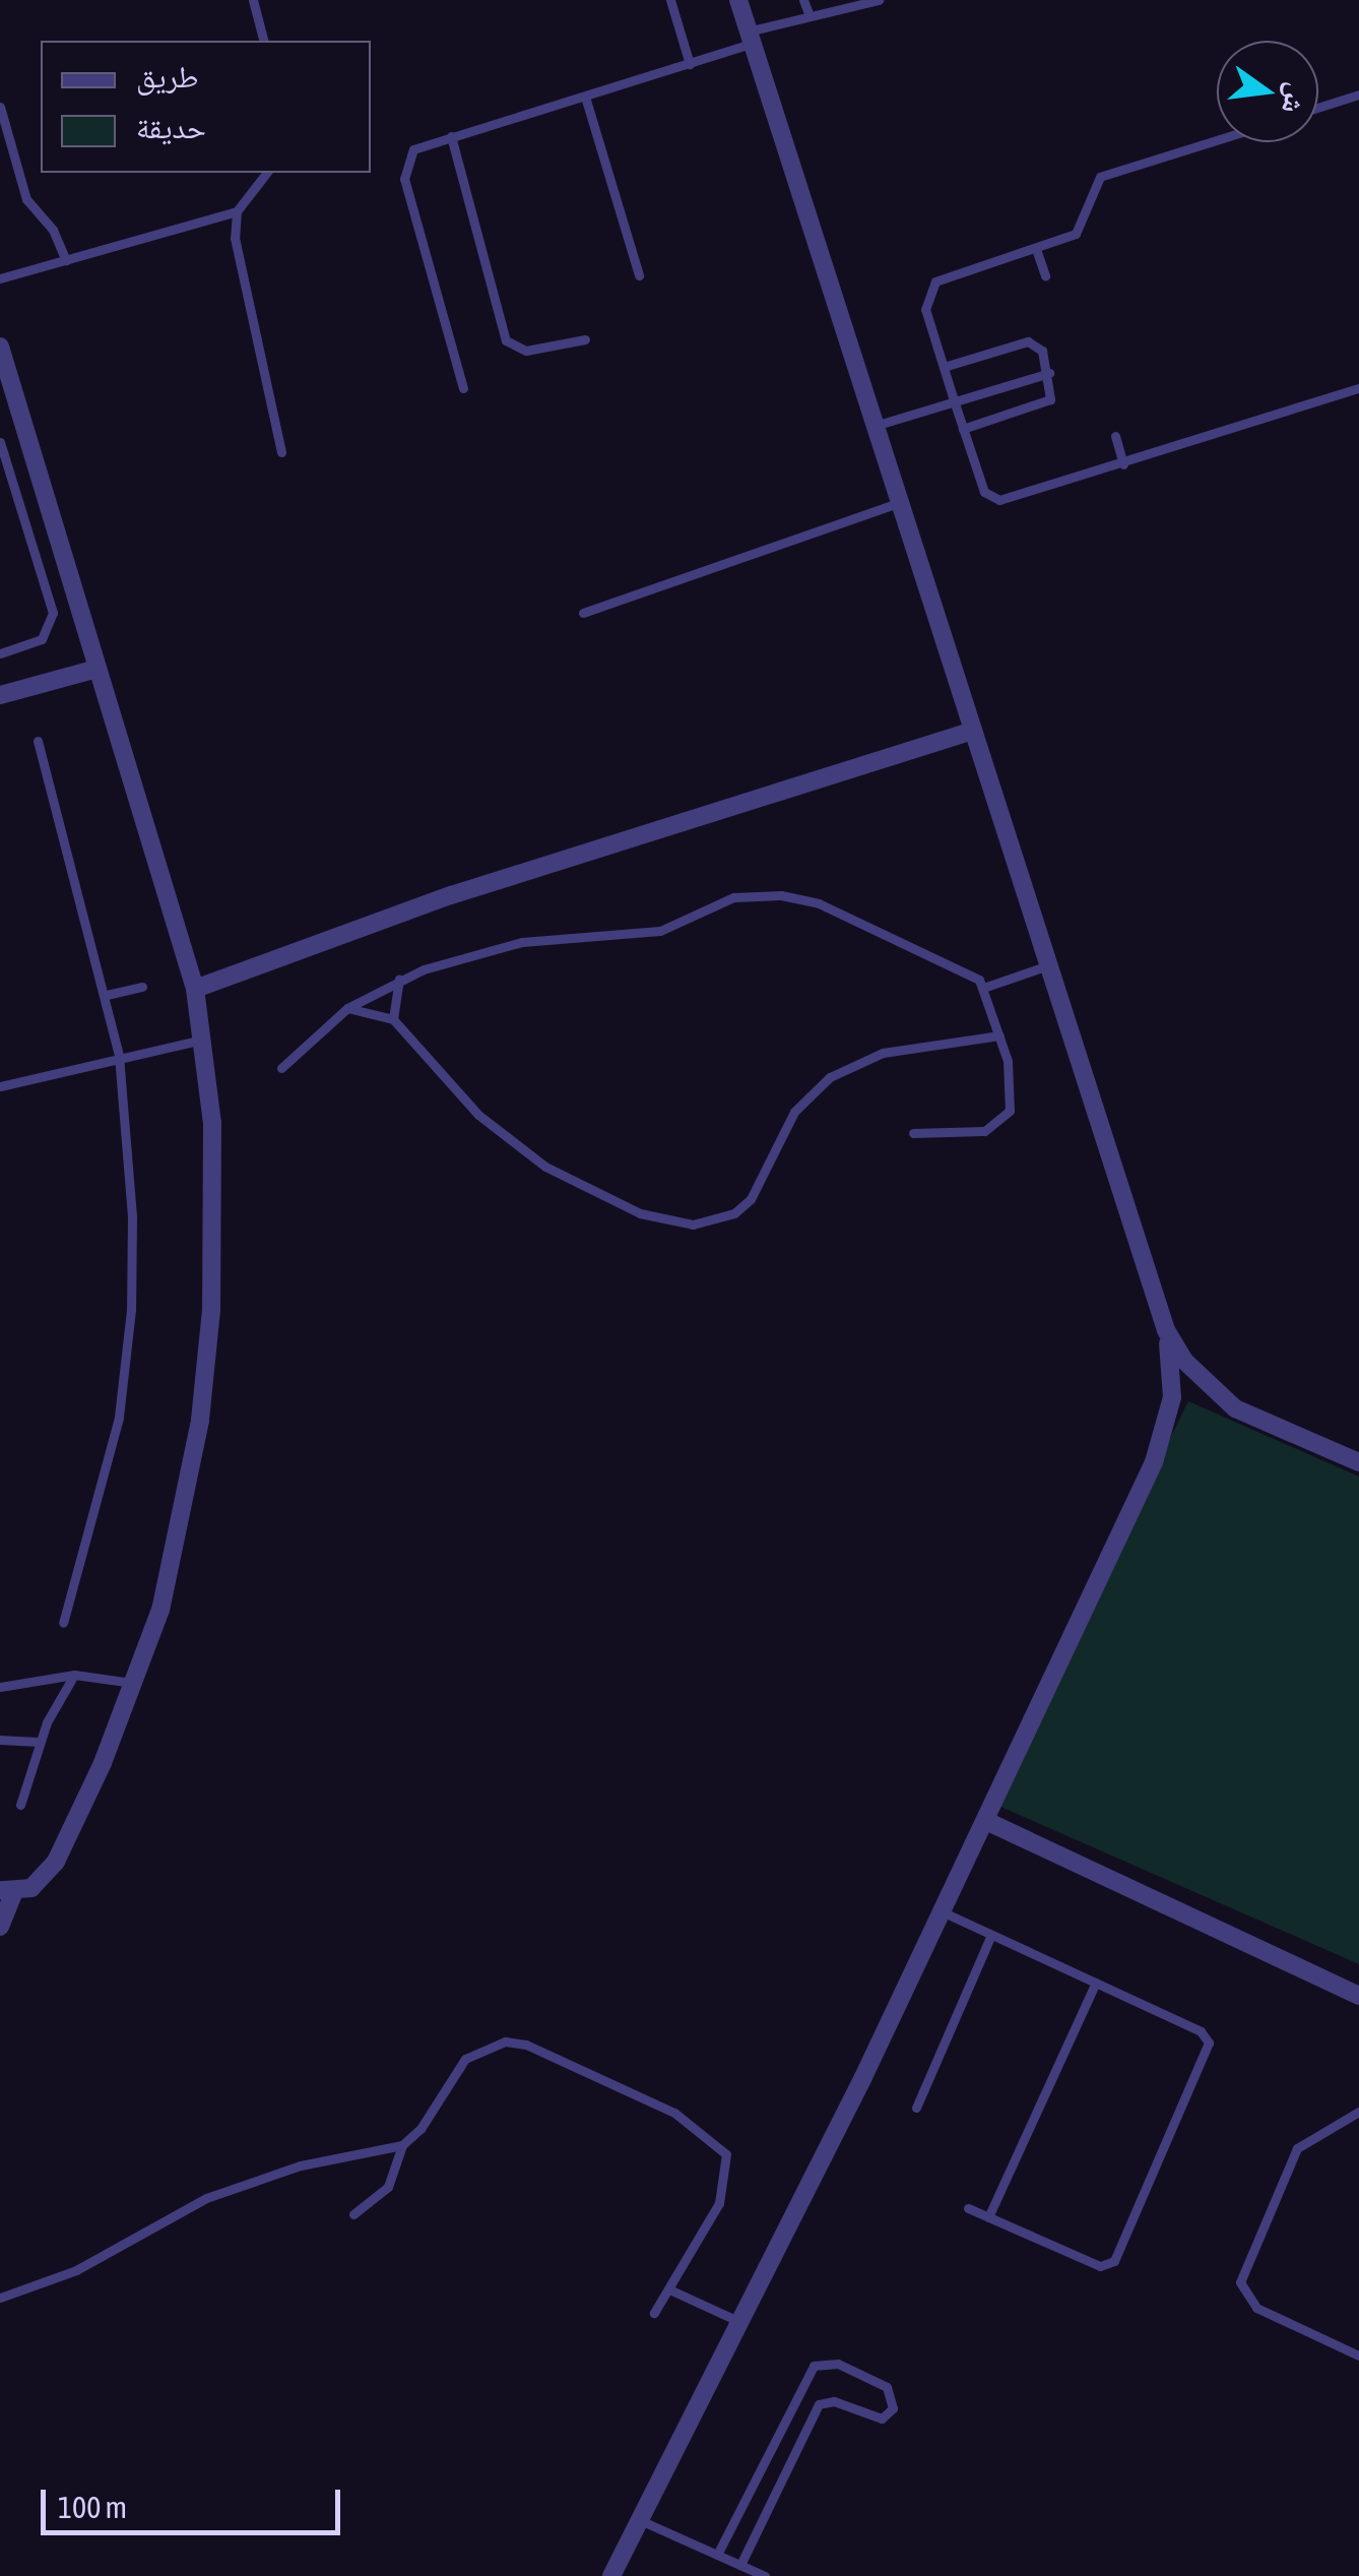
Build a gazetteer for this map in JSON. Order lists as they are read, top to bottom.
{
  "legend": ["طريق", "حديقة"],
  "scale_bar": "100 m",
  "north": "right"
}
